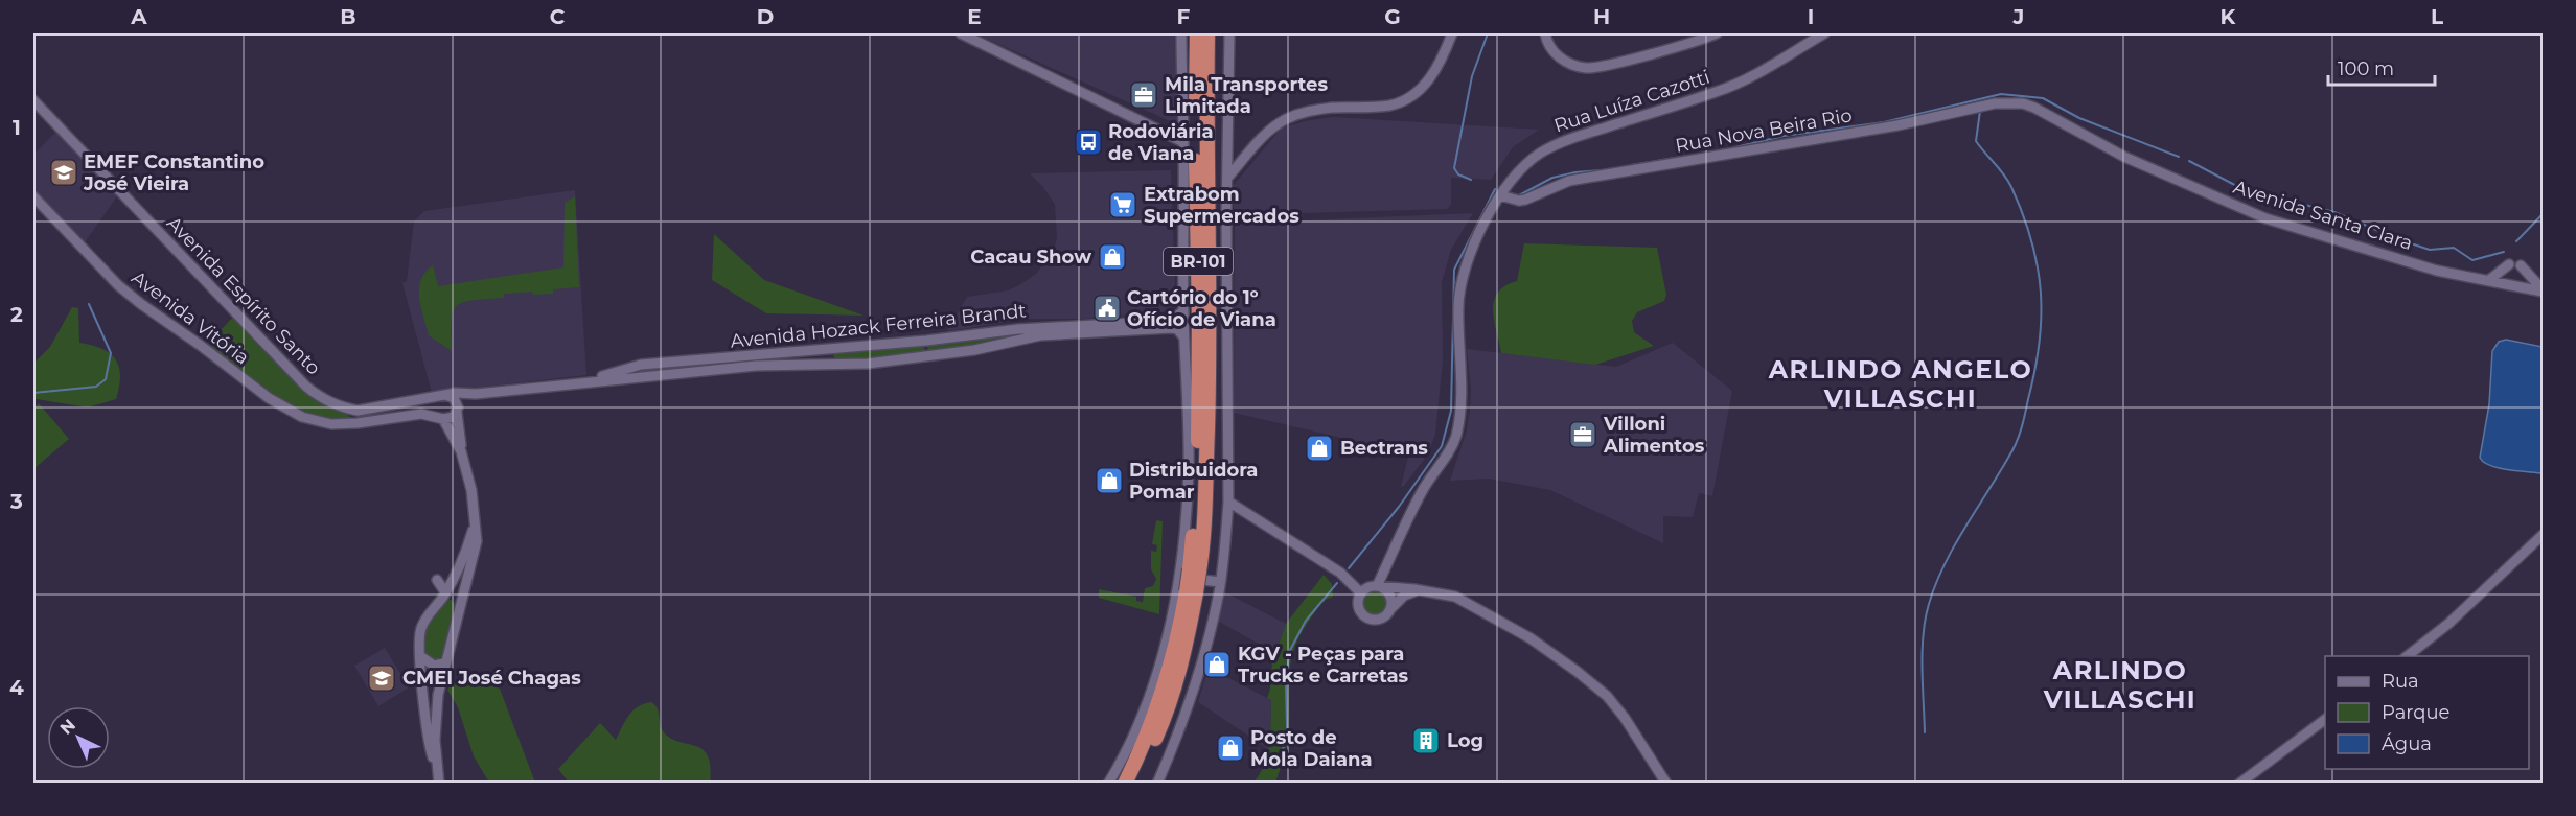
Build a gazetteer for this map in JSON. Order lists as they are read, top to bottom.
{
  "streets": {
    "highway": ["BR-101"],
    "street": [
      "Rua Luíza Cazotti",
      "Rua Nova Beira Rio",
      "Avenida Santa Clara",
      "Avenida Espírito Santo",
      "Avenida Vitória",
      "Avenida Hozack Ferreira Brandt"
    ]
  },
  "crossings": [
    ["Rua Luíza Cazotti", "Rua Nova Beira Rio"],
    ["Rua Nova Beira Rio", "Avenida Santa Clara"],
    ["Avenida Espírito Santo", "Avenida Vitória"],
    ["Avenida Espírito Santo", "Avenida Hozack Ferreira Brandt"],
    ["Avenida Vitória", "Avenida Hozack Ferreira Brandt"]
  ],
  "districts": ["ARLINDO ANGELO VILLASCHI", "ARLINDO VILLASCHI"],
  "places": {
    "office": ["Mila Transportes Limitada", "Villoni Alimentos"],
    "bus stop": ["Rodoviária de Viana"],
    "school or university": ["EMEF Constantino José Vieira", "CMEI José Chagas"],
    "supermarket": ["Extrabom Supermercados"],
    "shop": [
      "Cacau Show",
      "Bectrans",
      "Distribuidora Pomar",
      "KGV - Peças para Trucks e Carretas",
      "Posto de Mola Daiana"
    ],
    "public building": ["Cartório do 1º Ofício de Viana"],
    "building": ["Log"]
  },
  "legend": ["Rua", "Parque", "Água"],
  "scale_bar": "100 m",
  "north": "top left",
  "grid": {
    "columns": [
      "A",
      "B",
      "C",
      "D",
      "E",
      "F",
      "G",
      "H",
      "I",
      "J",
      "K",
      "L"
    ],
    "rows": [
      "1",
      "2",
      "3",
      "4"
    ]
  }
}
